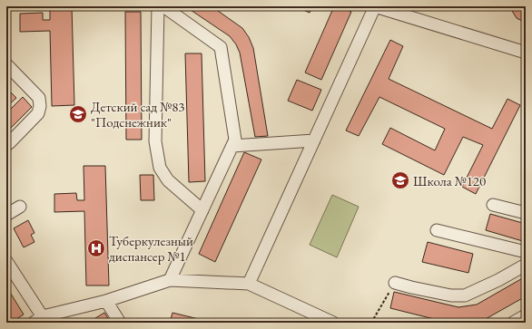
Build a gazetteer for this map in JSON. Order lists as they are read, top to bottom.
{
  "places": {
    "school or university": ["Детский сад №83 \"Подснежник\"", "Школа №120"],
    "hospital": ["Туберкулезный диспансер №1"]
  }
}
